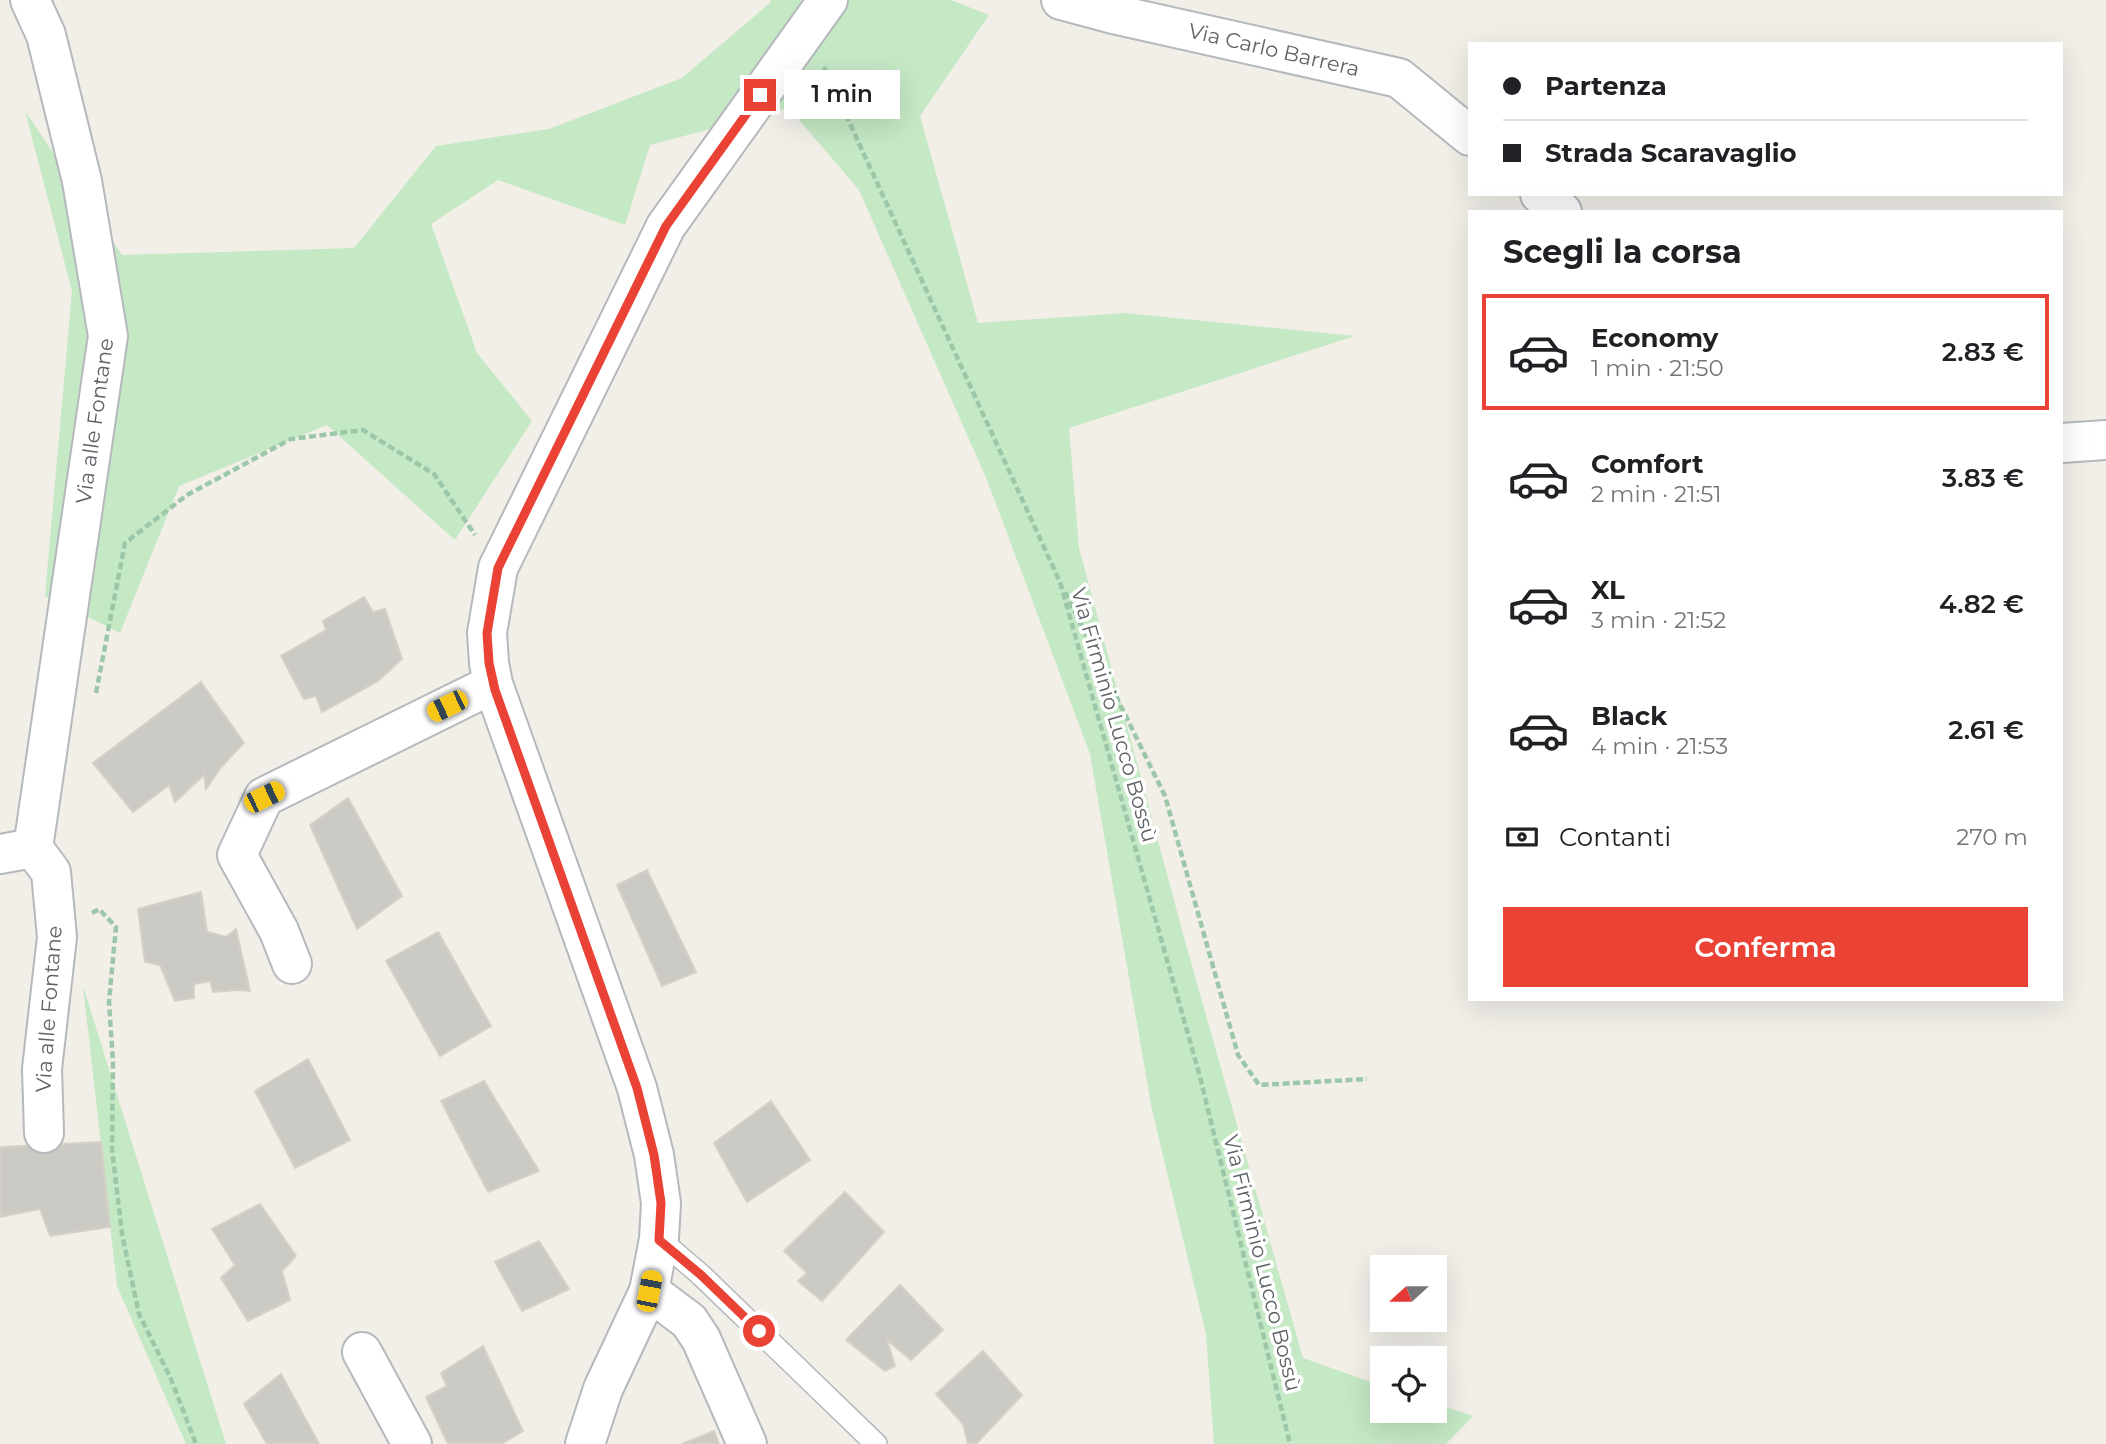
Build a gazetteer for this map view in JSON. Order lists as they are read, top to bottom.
{
  "streets": {
    "street": ["Via Carlo Barrera", "Via alle Fontane"],
    "path": ["Via Firminio Lucco Bossù"]
  },
  "north": "left",
  "page": {
    "banner": ["Partenza", "Strada Scaravaglio"],
    "bubble": "1 min",
    "heading": "Scegli la corsa",
    "list": [
      {
        "name": "Economy",
        "note": "1 min · 21:50",
        "value": "2.83 €"
      },
      {
        "name": "Comfort",
        "note": "2 min · 21:51",
        "value": "3.83 €"
      },
      {
        "name": "XL",
        "note": "3 min · 21:52",
        "value": "4.82 €"
      },
      {
        "name": "Black",
        "note": "4 min · 21:53",
        "value": "2.61 €"
      }
    ],
    "pay": ["Contanti", "270 m"],
    "buttons": "Conferma"
  }
}
